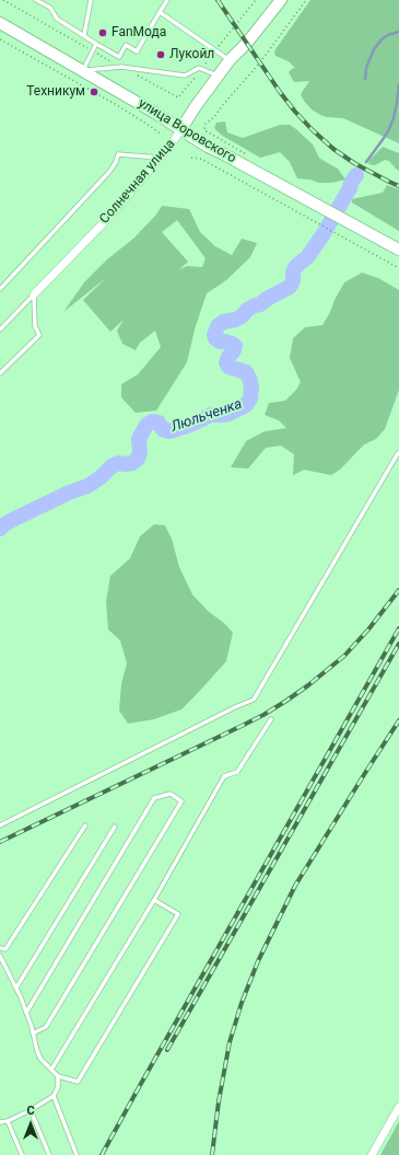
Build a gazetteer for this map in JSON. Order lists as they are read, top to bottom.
{
  "streets": {
    "main road": ["улица Воровского", "Солнечная улица"]
  },
  "crossings": [
    ["улица Воровского", "Солнечная улица"]
  ],
  "water": ["Люльченка"],
  "places": ["FanМода", "Лукойл", "Техникум"],
  "north": "top"
}
